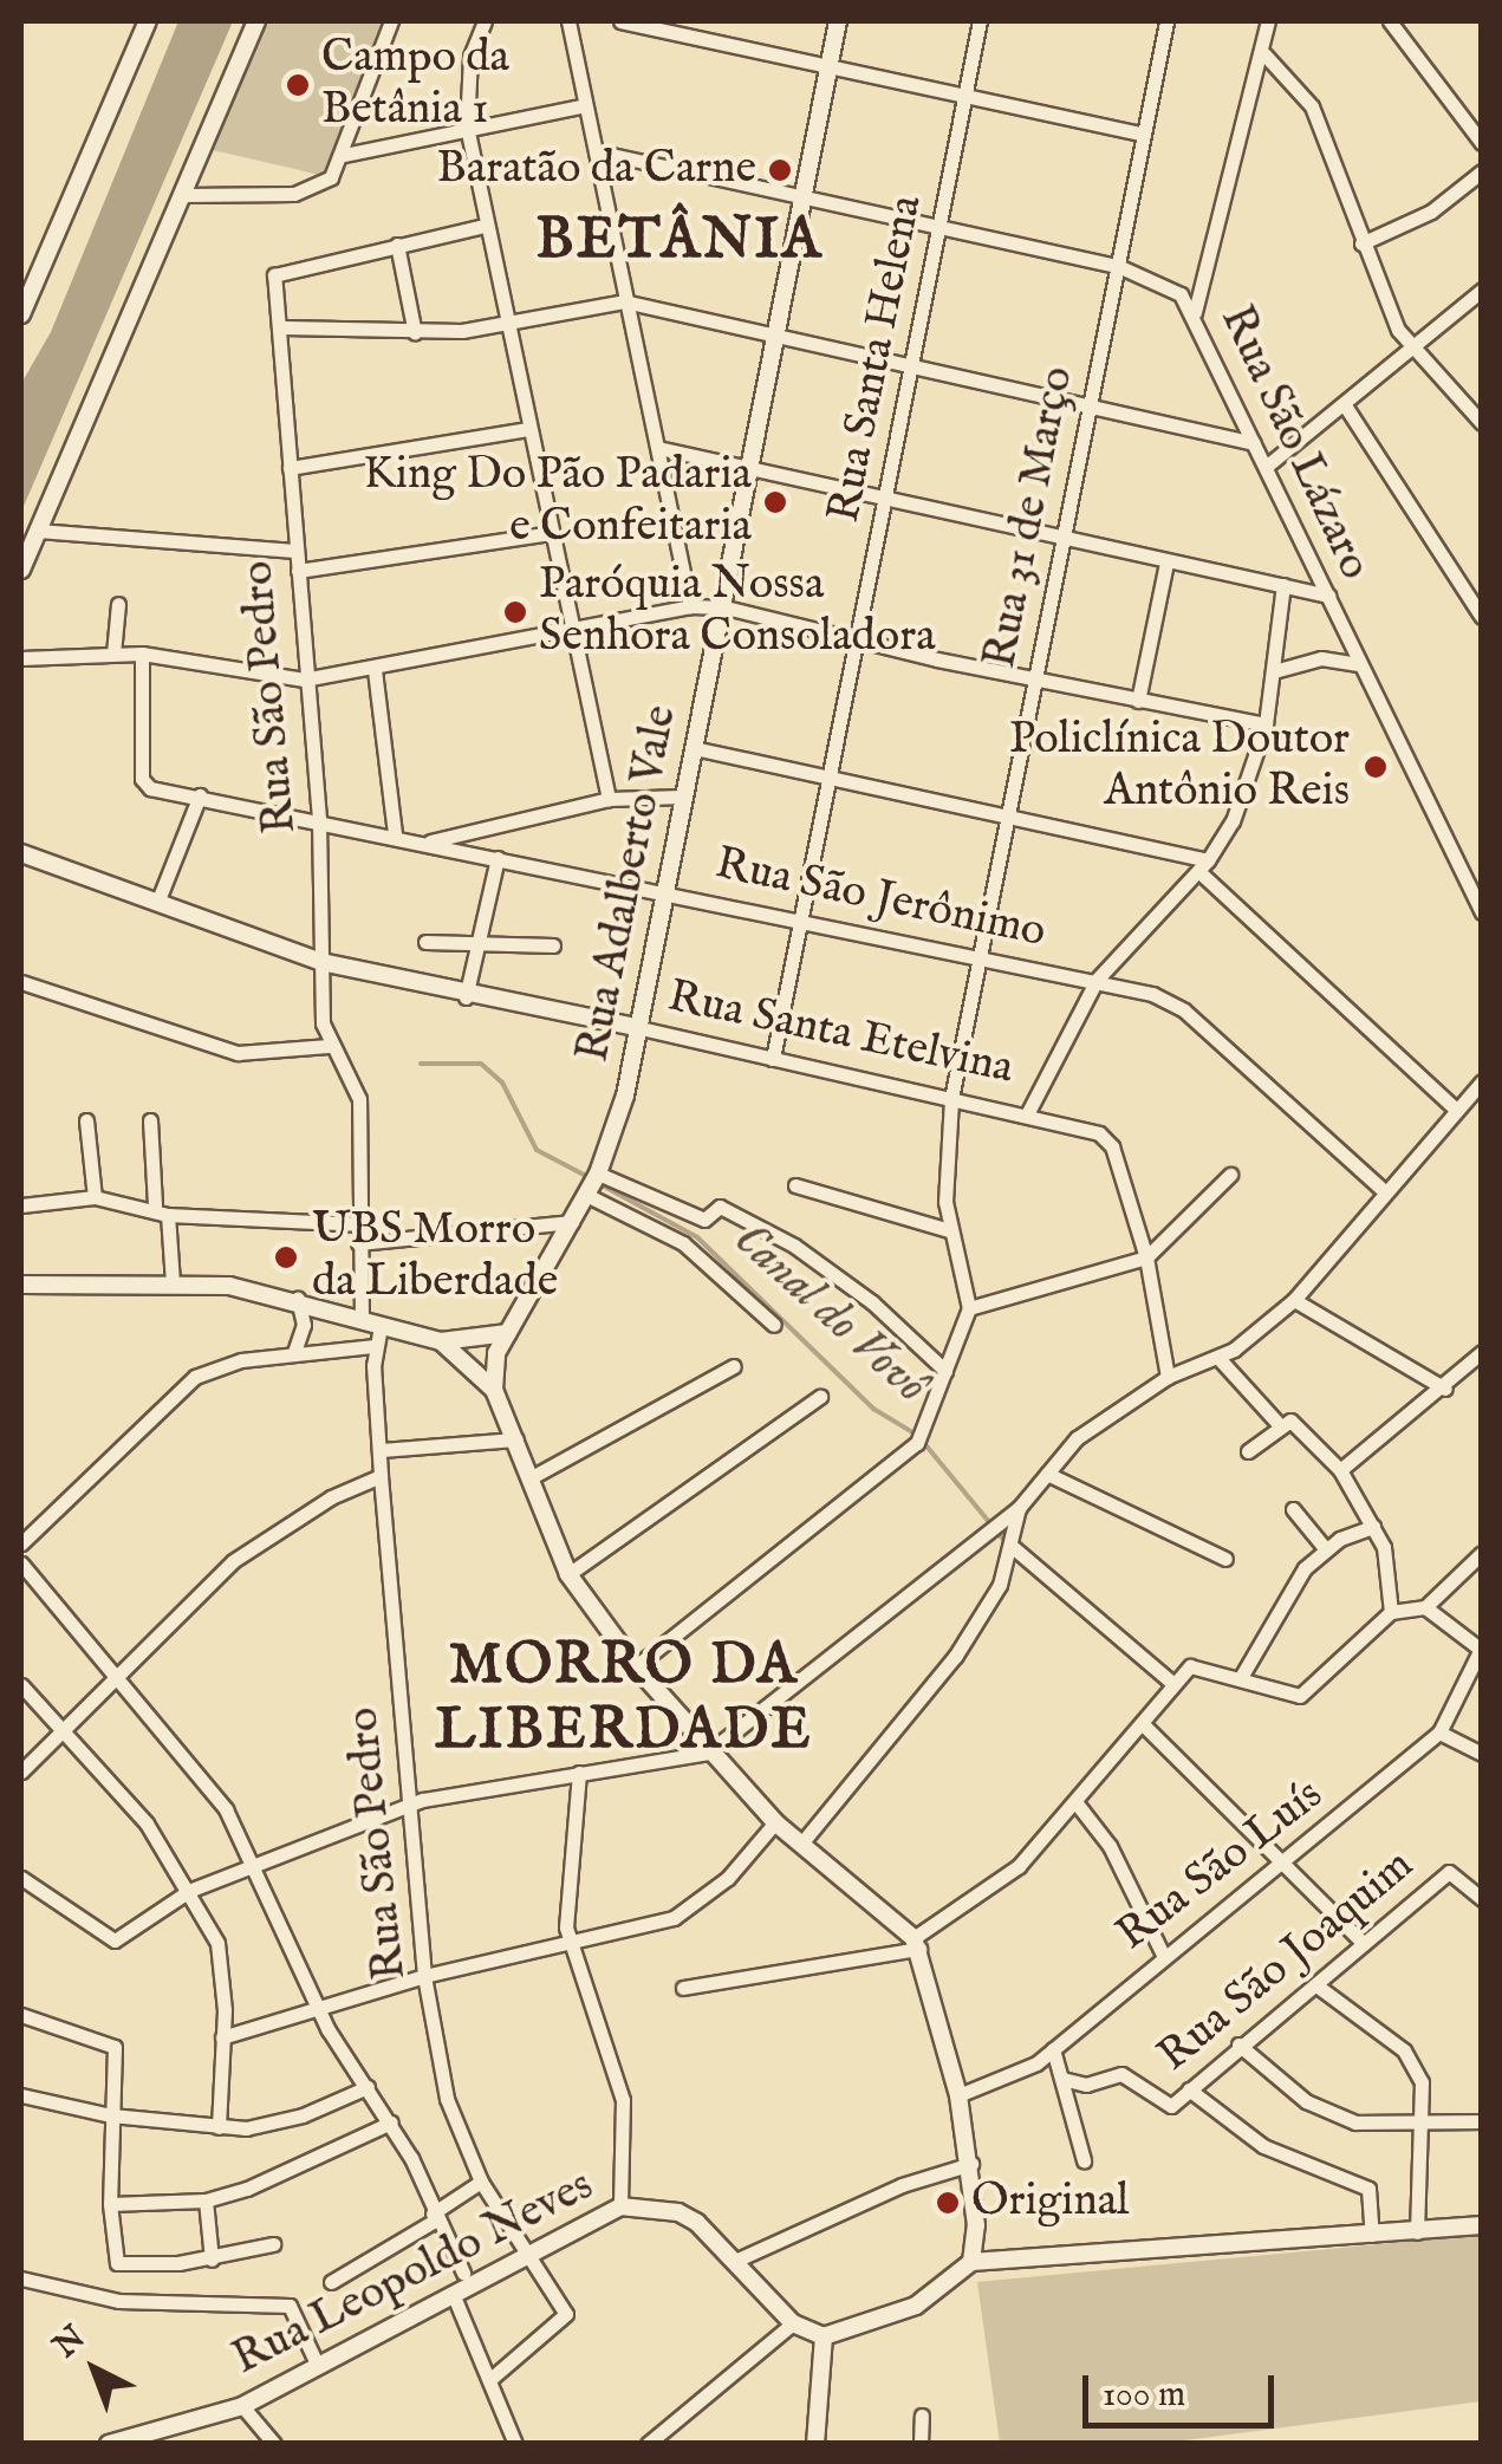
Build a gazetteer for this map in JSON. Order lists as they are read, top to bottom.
{
  "streets": {
    "street": [
      "Rua Santa Helena",
      "Rua São Lázaro",
      "Rua 31 de Março",
      "Rua São Pedro",
      "Rua Adalberto Vale",
      "Rua São Jerônimo",
      "Rua Santa Etelvina",
      "Rua São Luís",
      "Rua São Joaquim",
      "Rua Leopoldo Neves"
    ]
  },
  "crossings": [
    ["Rua Santa Helena", "Rua São Lázaro"],
    ["Rua Santa Helena", "Rua São Jerônimo"],
    ["Rua Santa Helena", "Rua Santa Etelvina"],
    ["Rua São Lázaro", "Rua 31 de Março"],
    ["Rua São Lázaro", "Rua Adalberto Vale"],
    ["Rua 31 de Março", "Rua São Jerônimo"],
    ["Rua 31 de Março", "Rua Santa Etelvina"],
    ["Rua São Pedro", "Rua São Jerônimo"],
    ["Rua São Pedro", "Rua Santa Etelvina"],
    ["Rua São Pedro", "Rua Leopoldo Neves"],
    ["Rua Adalberto Vale", "Rua São Jerônimo"],
    ["Rua Adalberto Vale", "Rua Santa Etelvina"]
  ],
  "districts": ["BETÂNIA", "MORRO DA LIBERDADE"],
  "water": ["Canal do Vovô"],
  "places": [
    "Campo da Betânia 1",
    "Baratão da Carne",
    "King Do Pão Padaria e Confeitaria",
    "Paróquia Nossa Senhora Consoladora",
    "Policlínica Doutor Antônio Reis",
    "UBS Morro da Liberdade",
    "Original"
  ],
  "scale_bar": "100 m",
  "north": "top left"
}
